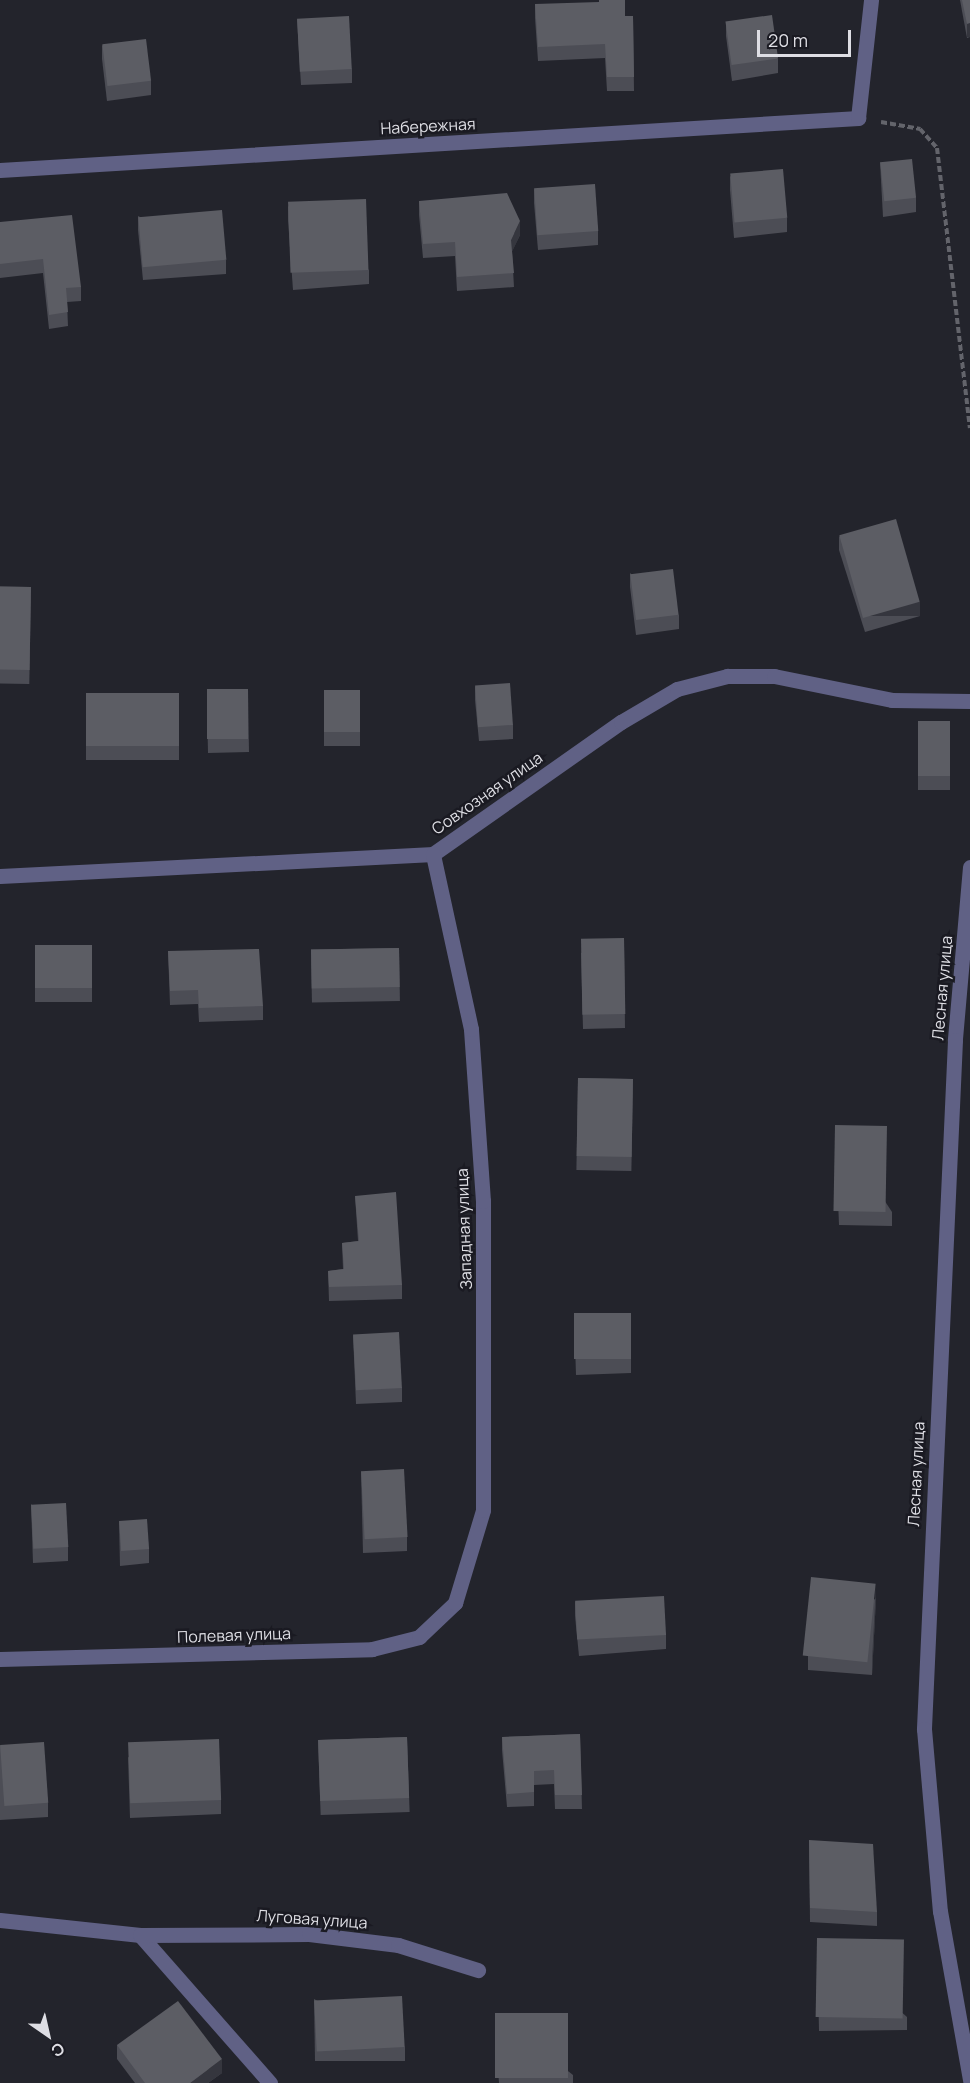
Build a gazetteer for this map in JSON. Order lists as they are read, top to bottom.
{
  "streets": {
    "street": [
      "Набережная",
      "Совхозная улица",
      "Лесная улица",
      "Западная улица",
      "Полевая улица",
      "Луговая улица"
    ]
  },
  "crossings": [
    ["Совхозная улица", "Западная улица"],
    ["Западная улица", "Полевая улица"]
  ],
  "scale_bar": "20 m",
  "north": "bottom right"
}
